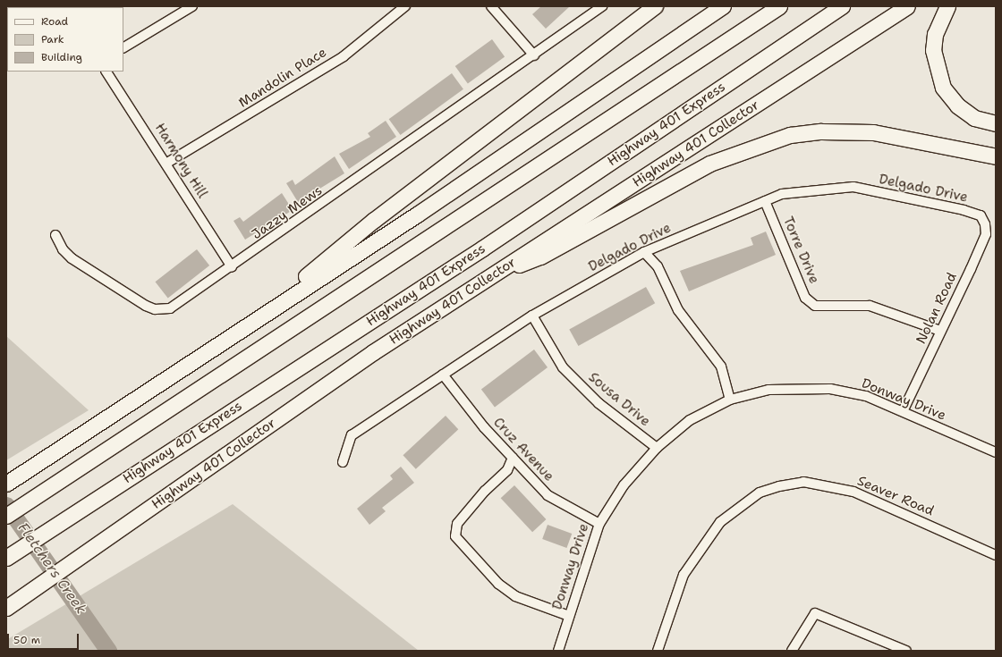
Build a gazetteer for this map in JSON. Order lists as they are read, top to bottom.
{
  "streets": {
    "highway": ["Highway 401 Express", "Highway 401 Collector"],
    "street": [
      "Mandolin Place",
      "Harmony Hill",
      "Delgado Drive",
      "Jazzy Mews",
      "Torre Drive",
      "Nolan Road",
      "Sousa Drive",
      "Donway Drive",
      "Cruz Avenue",
      "Seaver Road"
    ]
  },
  "crossings": [
    ["Mandolin Place", "Harmony Hill"],
    ["Harmony Hill", "Jazzy Mews"],
    ["Delgado Drive", "Torre Drive"],
    ["Delgado Drive", "Nolan Road"],
    ["Delgado Drive", "Sousa Drive"],
    ["Delgado Drive", "Cruz Avenue"],
    ["Torre Drive", "Nolan Road"],
    ["Nolan Road", "Donway Drive"],
    ["Sousa Drive", "Donway Drive"],
    ["Donway Drive", "Cruz Avenue"]
  ],
  "water": ["Fletchers Creek"],
  "legend": ["Road", "Park", "Building"],
  "scale_bar": "50 m"
}
